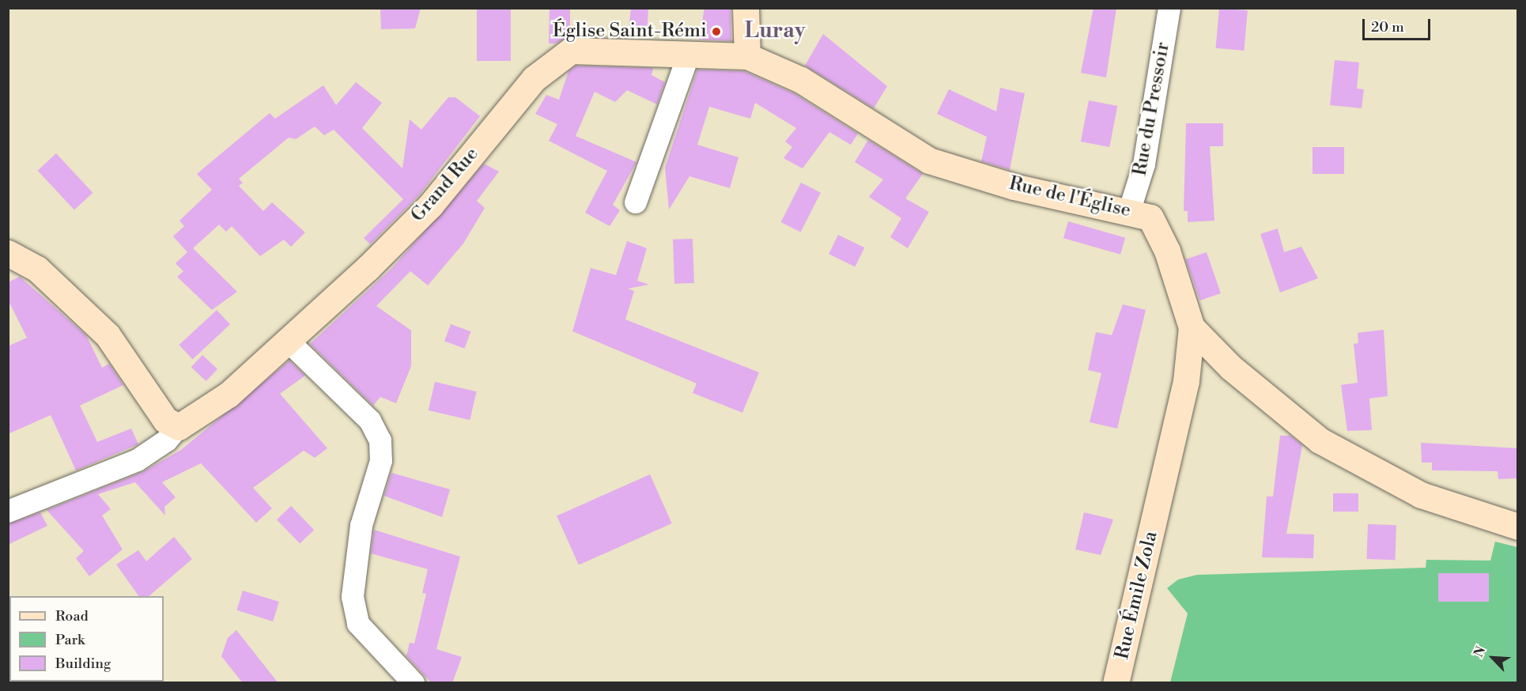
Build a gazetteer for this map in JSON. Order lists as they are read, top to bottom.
{
  "streets": {
    "street": [
      "Rue du Pressoir",
      "Grand Rue",
      "Rue de l'Église",
      "Rue Émile Zola"
    ]
  },
  "crossings": [
    ["Rue du Pressoir", "Rue de l'Église"],
    ["Grand Rue", "Rue de l'Église"],
    ["Rue de l'Église", "Rue Émile Zola"]
  ],
  "districts": ["Luray"],
  "places": ["Église Saint-Rémi"],
  "legend": ["Road", "Park", "Building"],
  "scale_bar": "20 m",
  "north": "top left"
}
